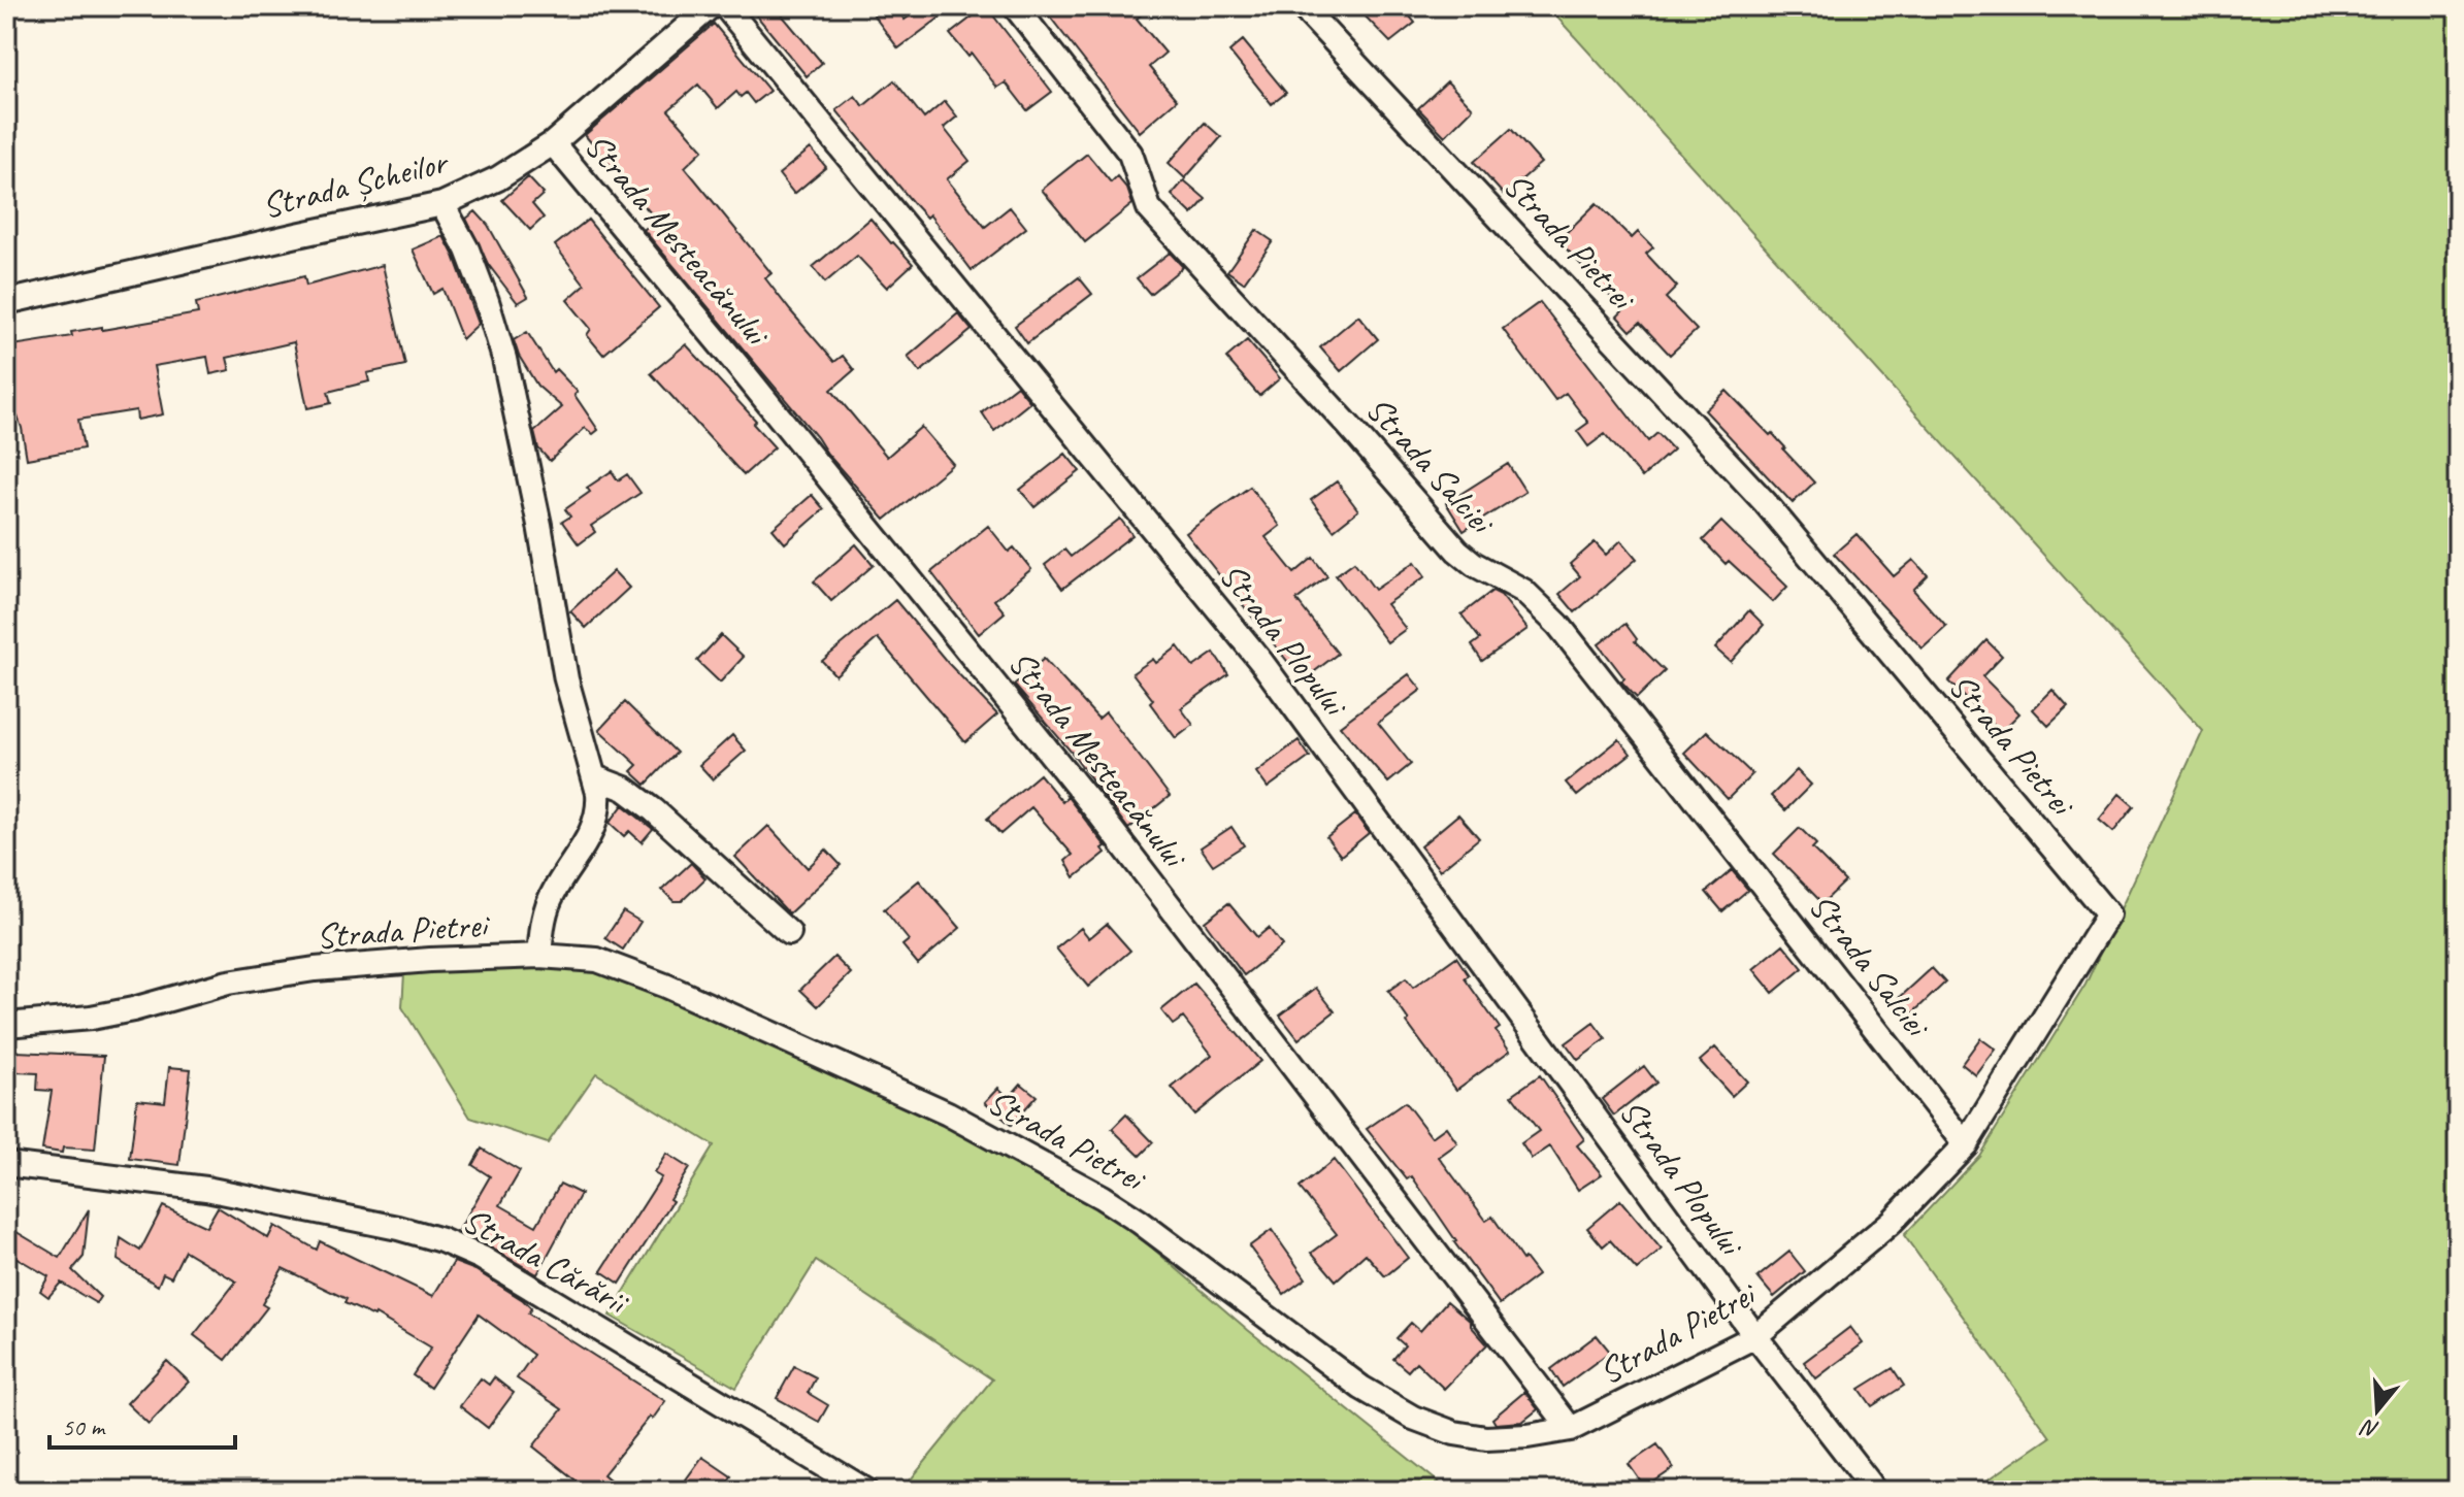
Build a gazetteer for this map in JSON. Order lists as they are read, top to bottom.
{
  "streets": {
    "street": [
      "Strada Șcheilor",
      "Strada Mesteacănului",
      "Strada Pietrei",
      "Strada Salciei",
      "Strada Plopului",
      "Strada Cărării"
    ]
  },
  "crossings": [
    ["Strada Șcheilor", "Strada Mesteacănului"],
    ["Strada Mesteacănului", "Strada Pietrei"],
    ["Strada Pietrei", "Strada Salciei"],
    ["Strada Pietrei", "Strada Plopului"]
  ],
  "scale_bar": "50 m",
  "north": "bottom"
}
